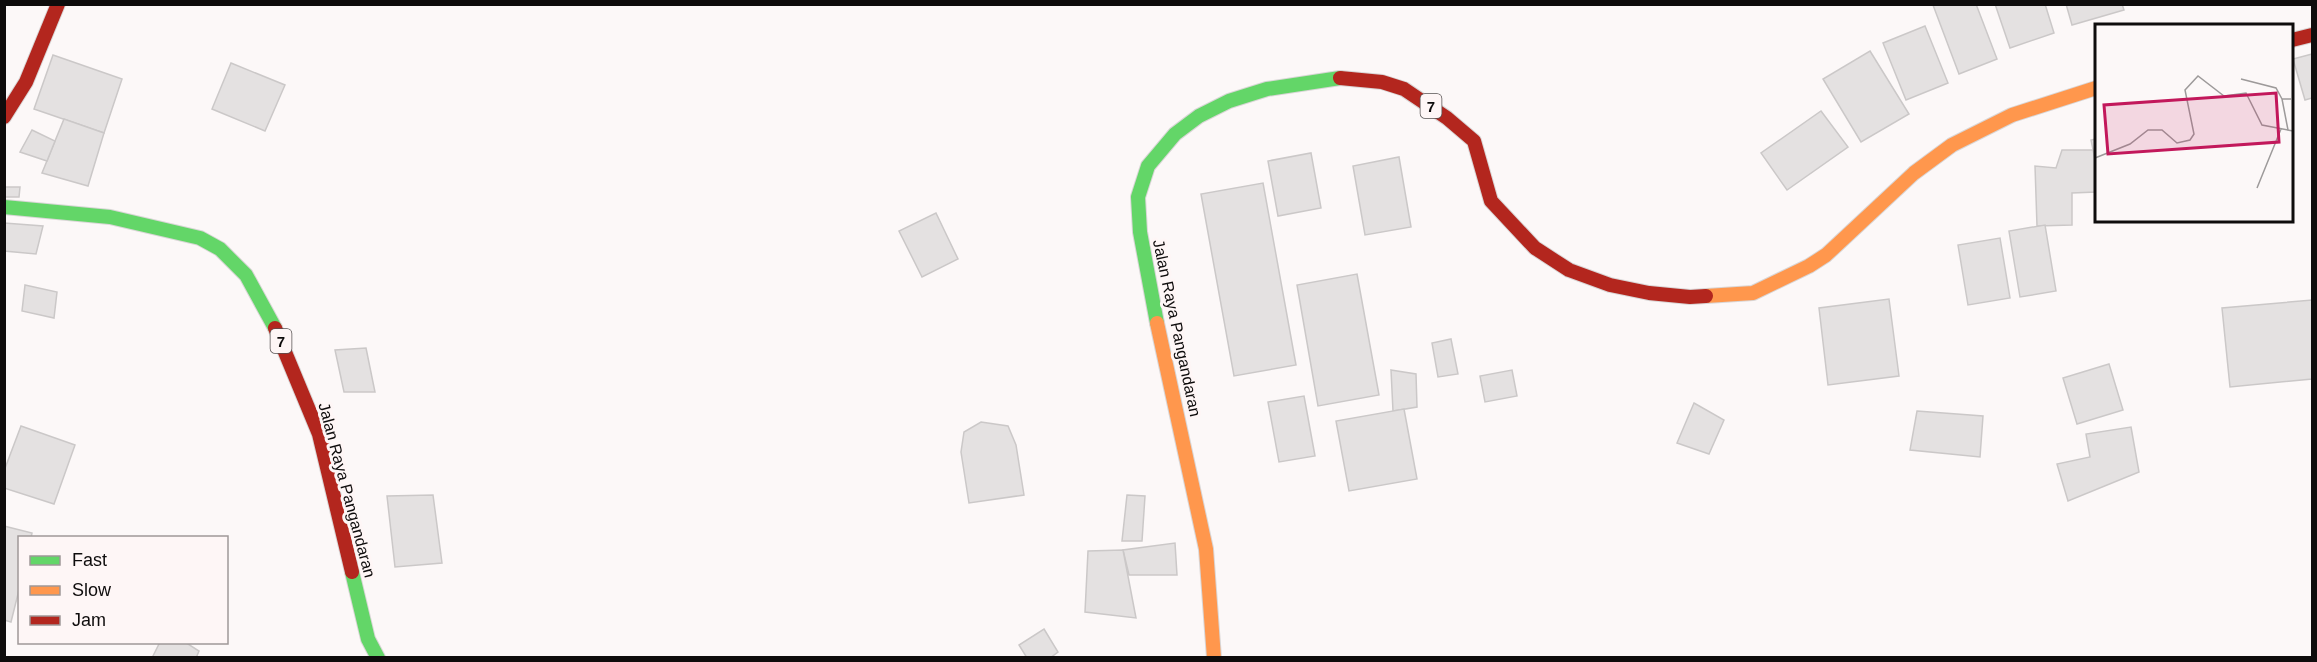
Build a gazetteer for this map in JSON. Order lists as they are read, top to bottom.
{
  "streets": {
    "main road": ["7", "Jalan Raya Pangandaran"]
  },
  "legend": ["Fast", "Slow", "Jam"]
}
